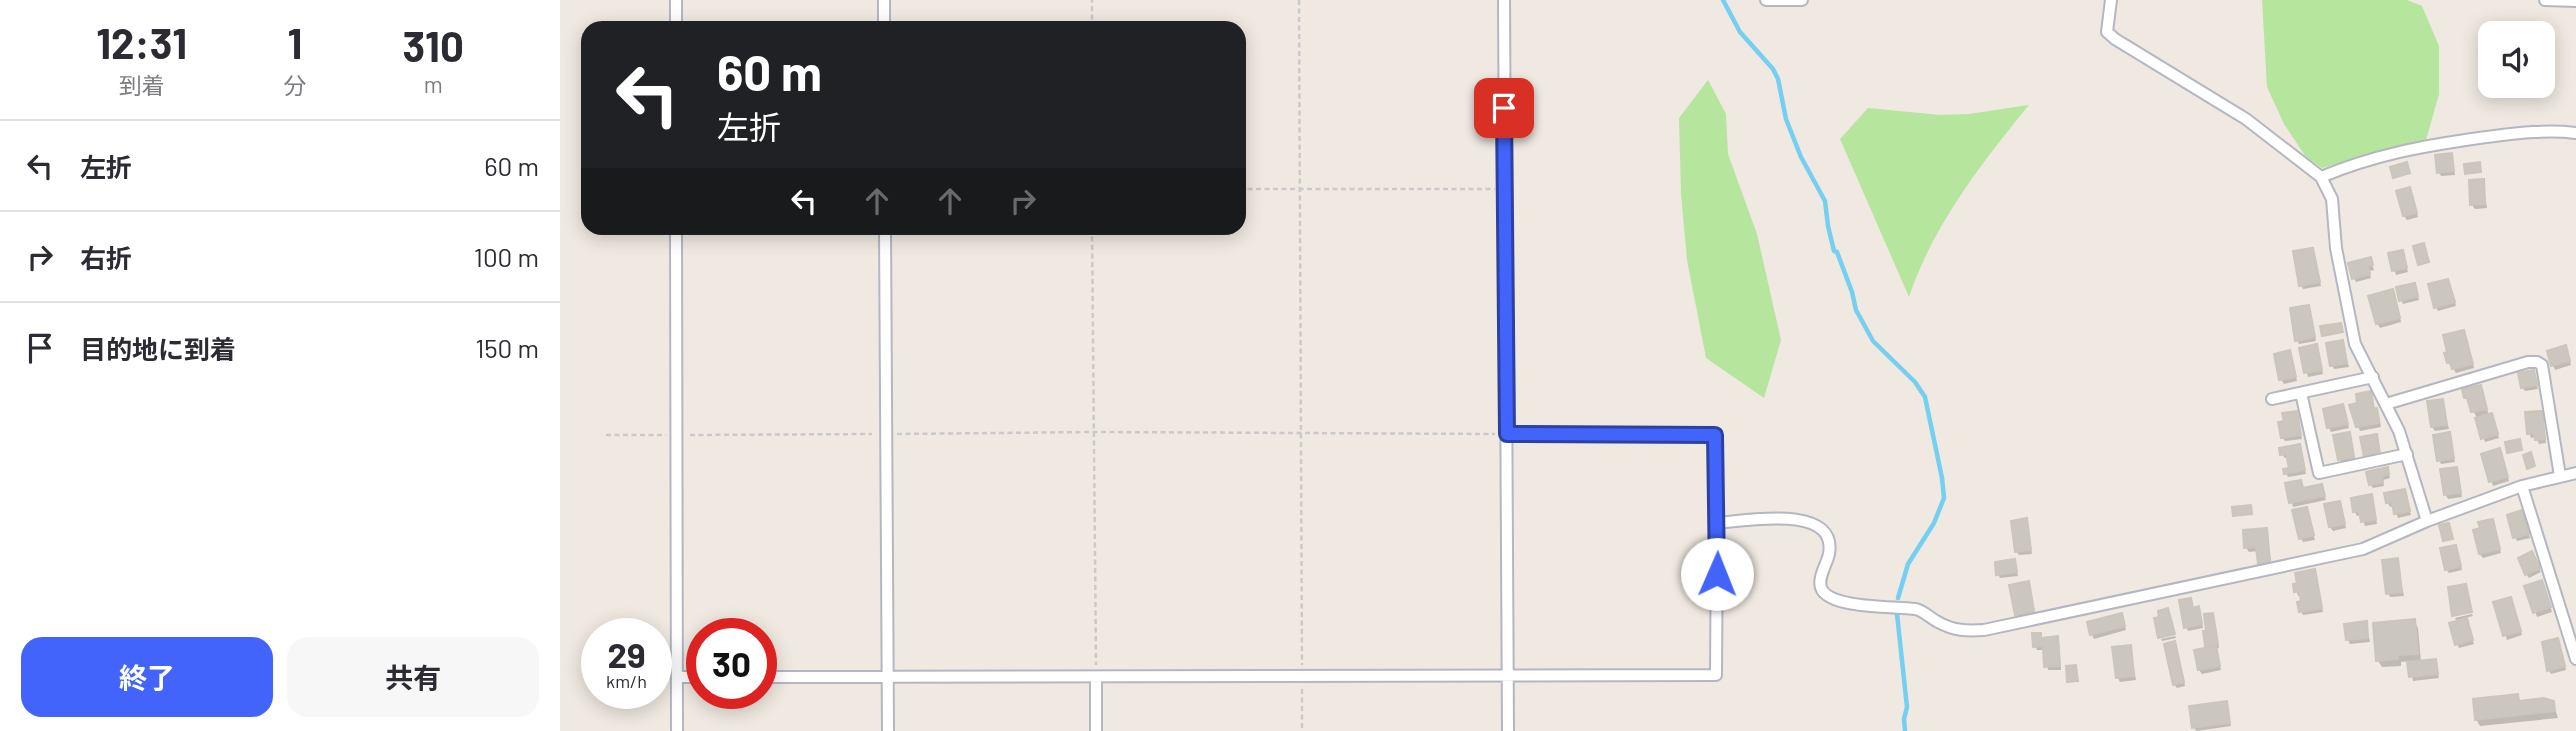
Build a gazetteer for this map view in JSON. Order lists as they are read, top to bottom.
{
  "page": {
    "eta": [
      "12:31",
      "到着",
      "1",
      "分",
      "310",
      "m"
    ],
    "turn": ["60 m", "左折"],
    "list": [
      {
        "name": "左折",
        "value": "60 m"
      },
      {
        "name": "右折",
        "value": "100 m"
      },
      {
        "name": "目的地に到着",
        "value": "150 m"
      }
    ],
    "speed": "29 km/h",
    "limit": "30",
    "buttons": ["終了", "共有"]
  }
}
